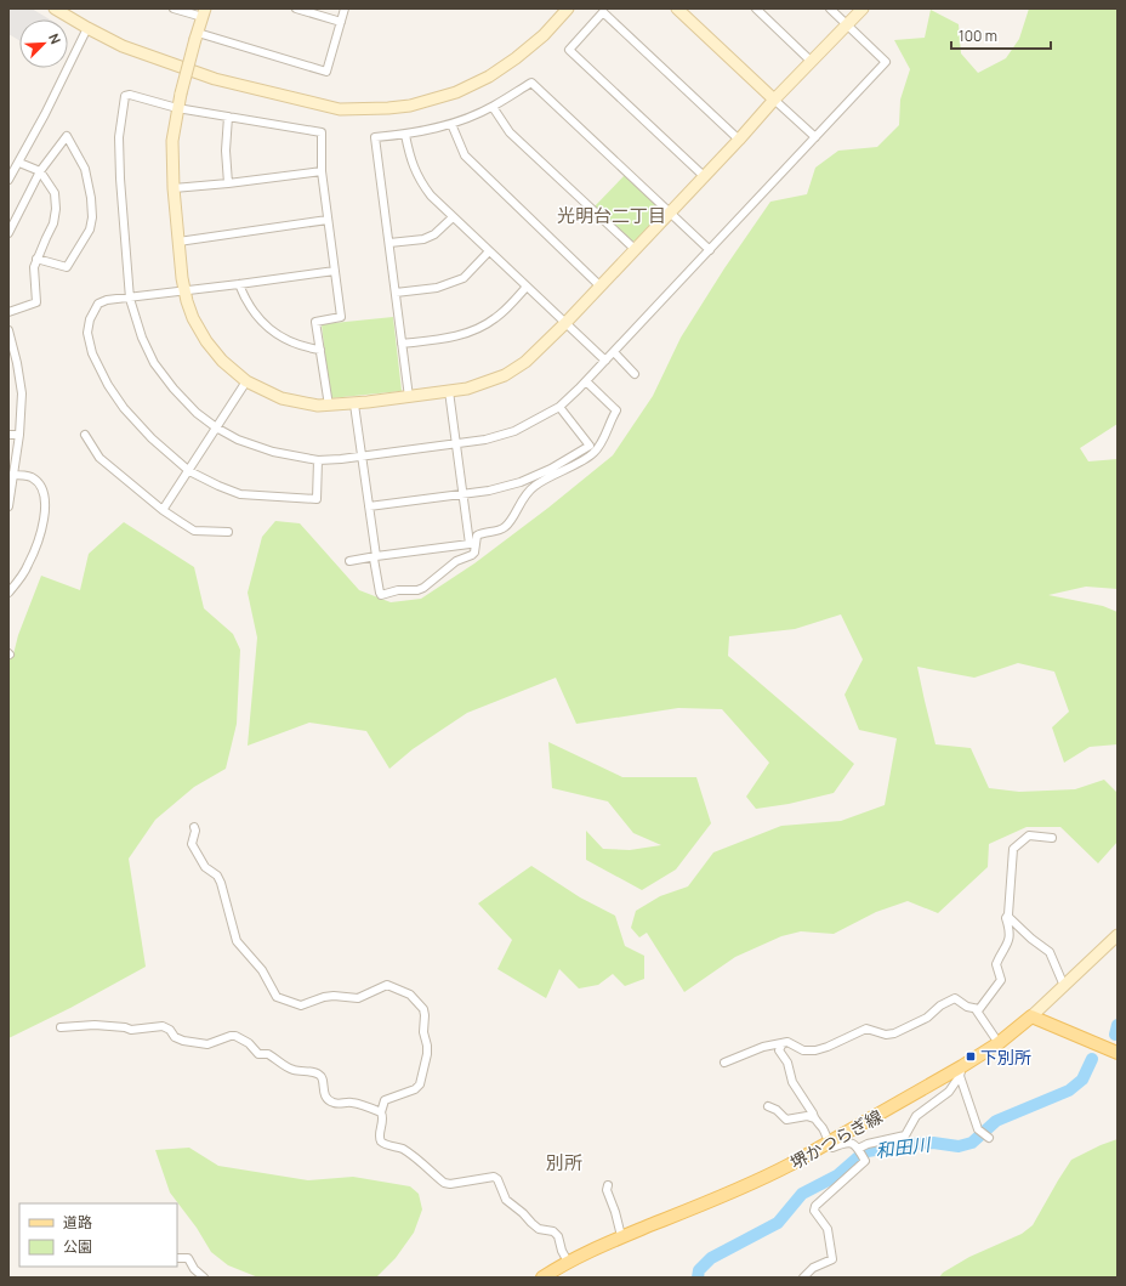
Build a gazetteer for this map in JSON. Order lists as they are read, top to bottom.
{
  "streets": {
    "main road": ["堺かつらぎ線"]
  },
  "districts": ["光明台二丁目", "別所"],
  "water": ["和田川"],
  "places": {
    "transit": ["下別所"]
  },
  "legend": ["道路", "公園"],
  "scale_bar": "100 m",
  "north": "top right"
}
